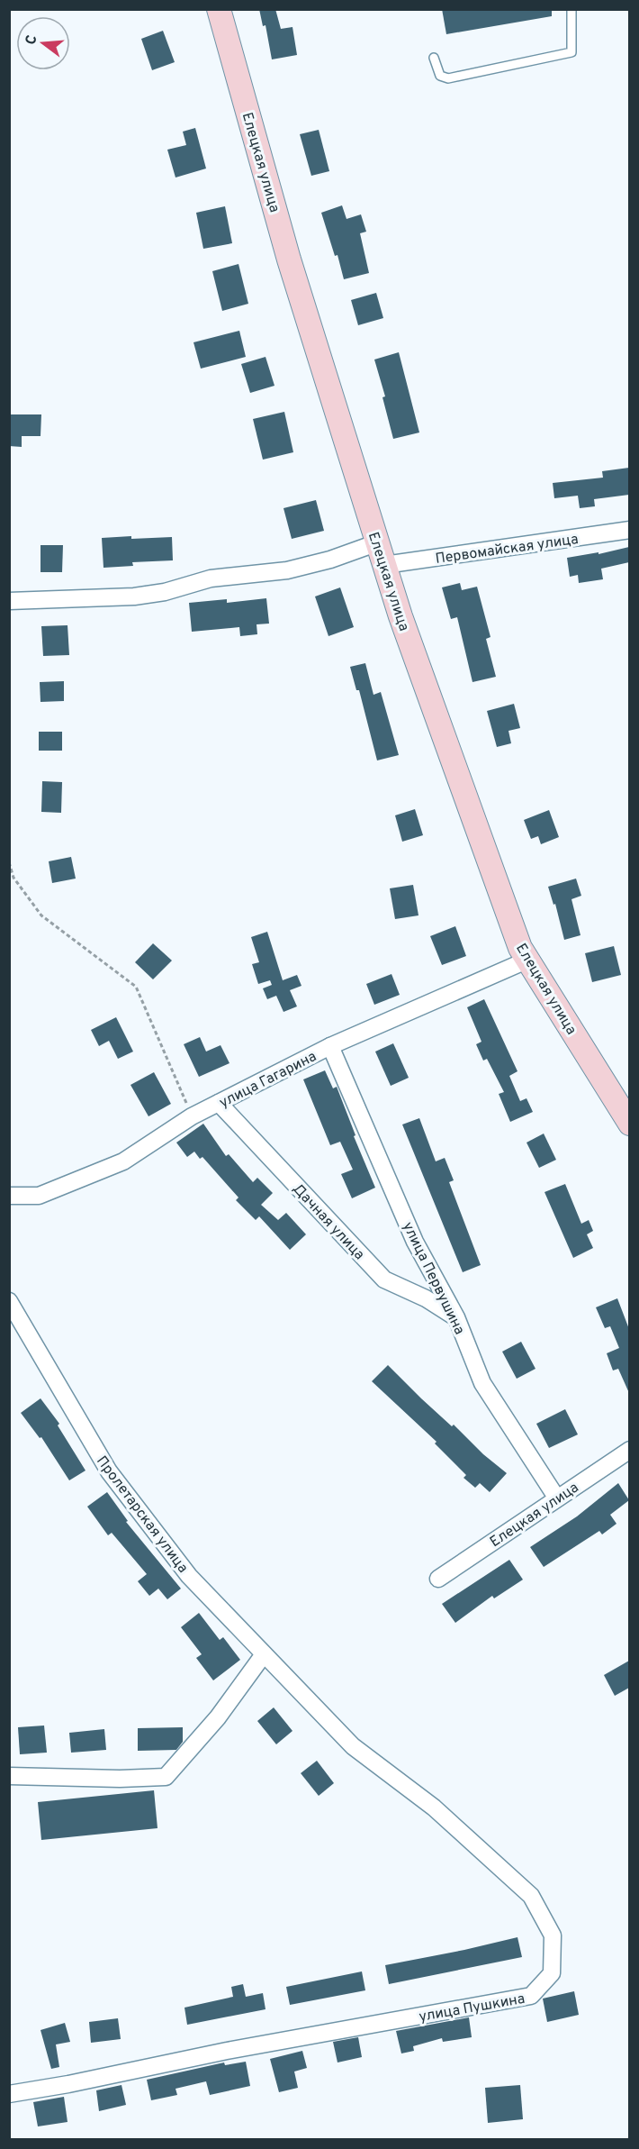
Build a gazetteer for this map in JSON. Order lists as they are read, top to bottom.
{
  "streets": {
    "main road": ["Елецкая улица"],
    "street": [
      "Первомайская улица",
      "улица Гагарина",
      "Дачная улица",
      "улица Первушина",
      "Пролетарская улица",
      "улица Пушкина"
    ]
  },
  "crossings": [
    ["Елецкая улица", "Первомайская улица"],
    ["Елецкая улица", "улица Гагарина"],
    ["Елецкая улица", "улица Первушина"],
    ["улица Гагарина", "Дачная улица"],
    ["улица Гагарина", "улица Первушина"],
    ["Дачная улица", "улица Первушина"],
    ["Пролетарская улица", "улица Пушкина"]
  ],
  "north": "left"
}
